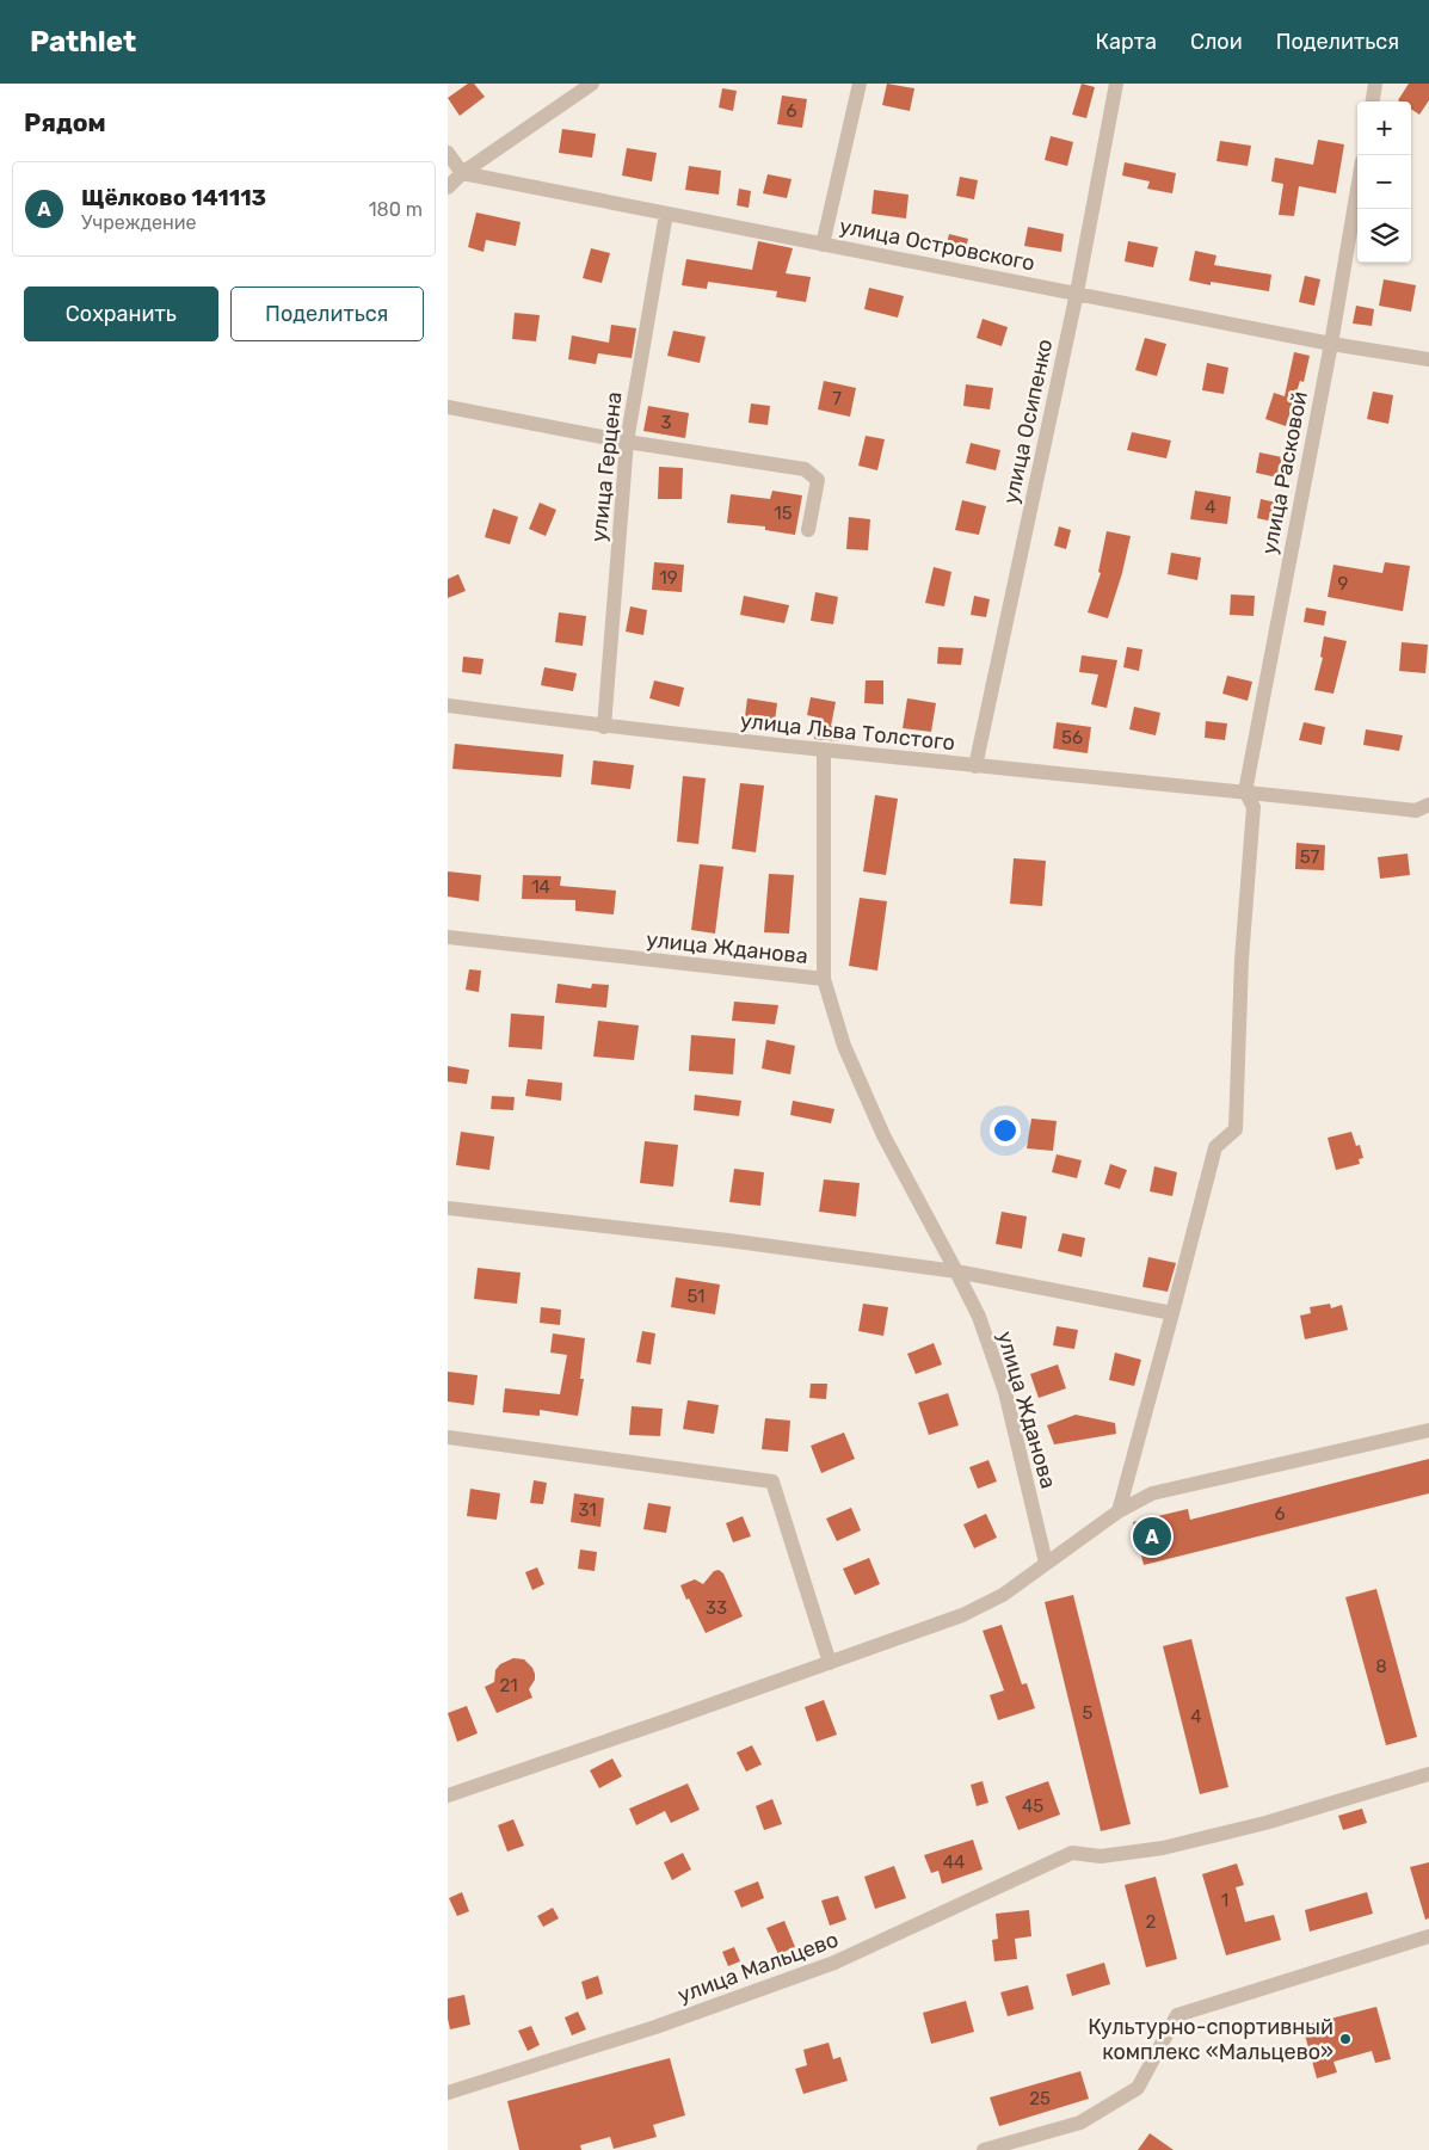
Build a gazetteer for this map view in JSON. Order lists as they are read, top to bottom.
{
  "streets": {
    "street": [
      "улица Островского",
      "улица Осипенко",
      "улица Герцена",
      "улица Расковой",
      "улица Льва Толстого",
      "улица Жданова",
      "улица Мальцево"
    ]
  },
  "crossings": [
    ["улица Островского", "улица Осипенко"],
    ["улица Островского", "улица Герцена"],
    ["улица Островского", "улица Расковой"],
    ["улица Осипенко", "улица Льва Толстого"],
    ["улица Герцена", "улица Льва Толстого"],
    ["улица Расковой", "улица Льва Толстого"]
  ],
  "places": ["Культурно-спортивный комплекс «Мальцево»"],
  "house_numbers": [
    "6",
    "7",
    "3",
    "4",
    "15",
    "19",
    "9",
    "56",
    "57",
    "14",
    "51",
    "31",
    "6",
    "33",
    "8",
    "21",
    "5",
    "4",
    "45",
    "44",
    "1",
    "2",
    "25"
  ],
  "page": {
    "header": "Pathlet",
    "nav": ["Карта", "Слои", "Поделиться"],
    "heading": "Рядом",
    "map_buttons": ["+", "−"],
    "list": [
      {
        "mark": "A",
        "name": "Щёлково 141113",
        "note": "Учреждение",
        "value": "180 m"
      }
    ],
    "buttons": ["Сохранить", "Поделиться"],
    "pins": "A"
  }
}
